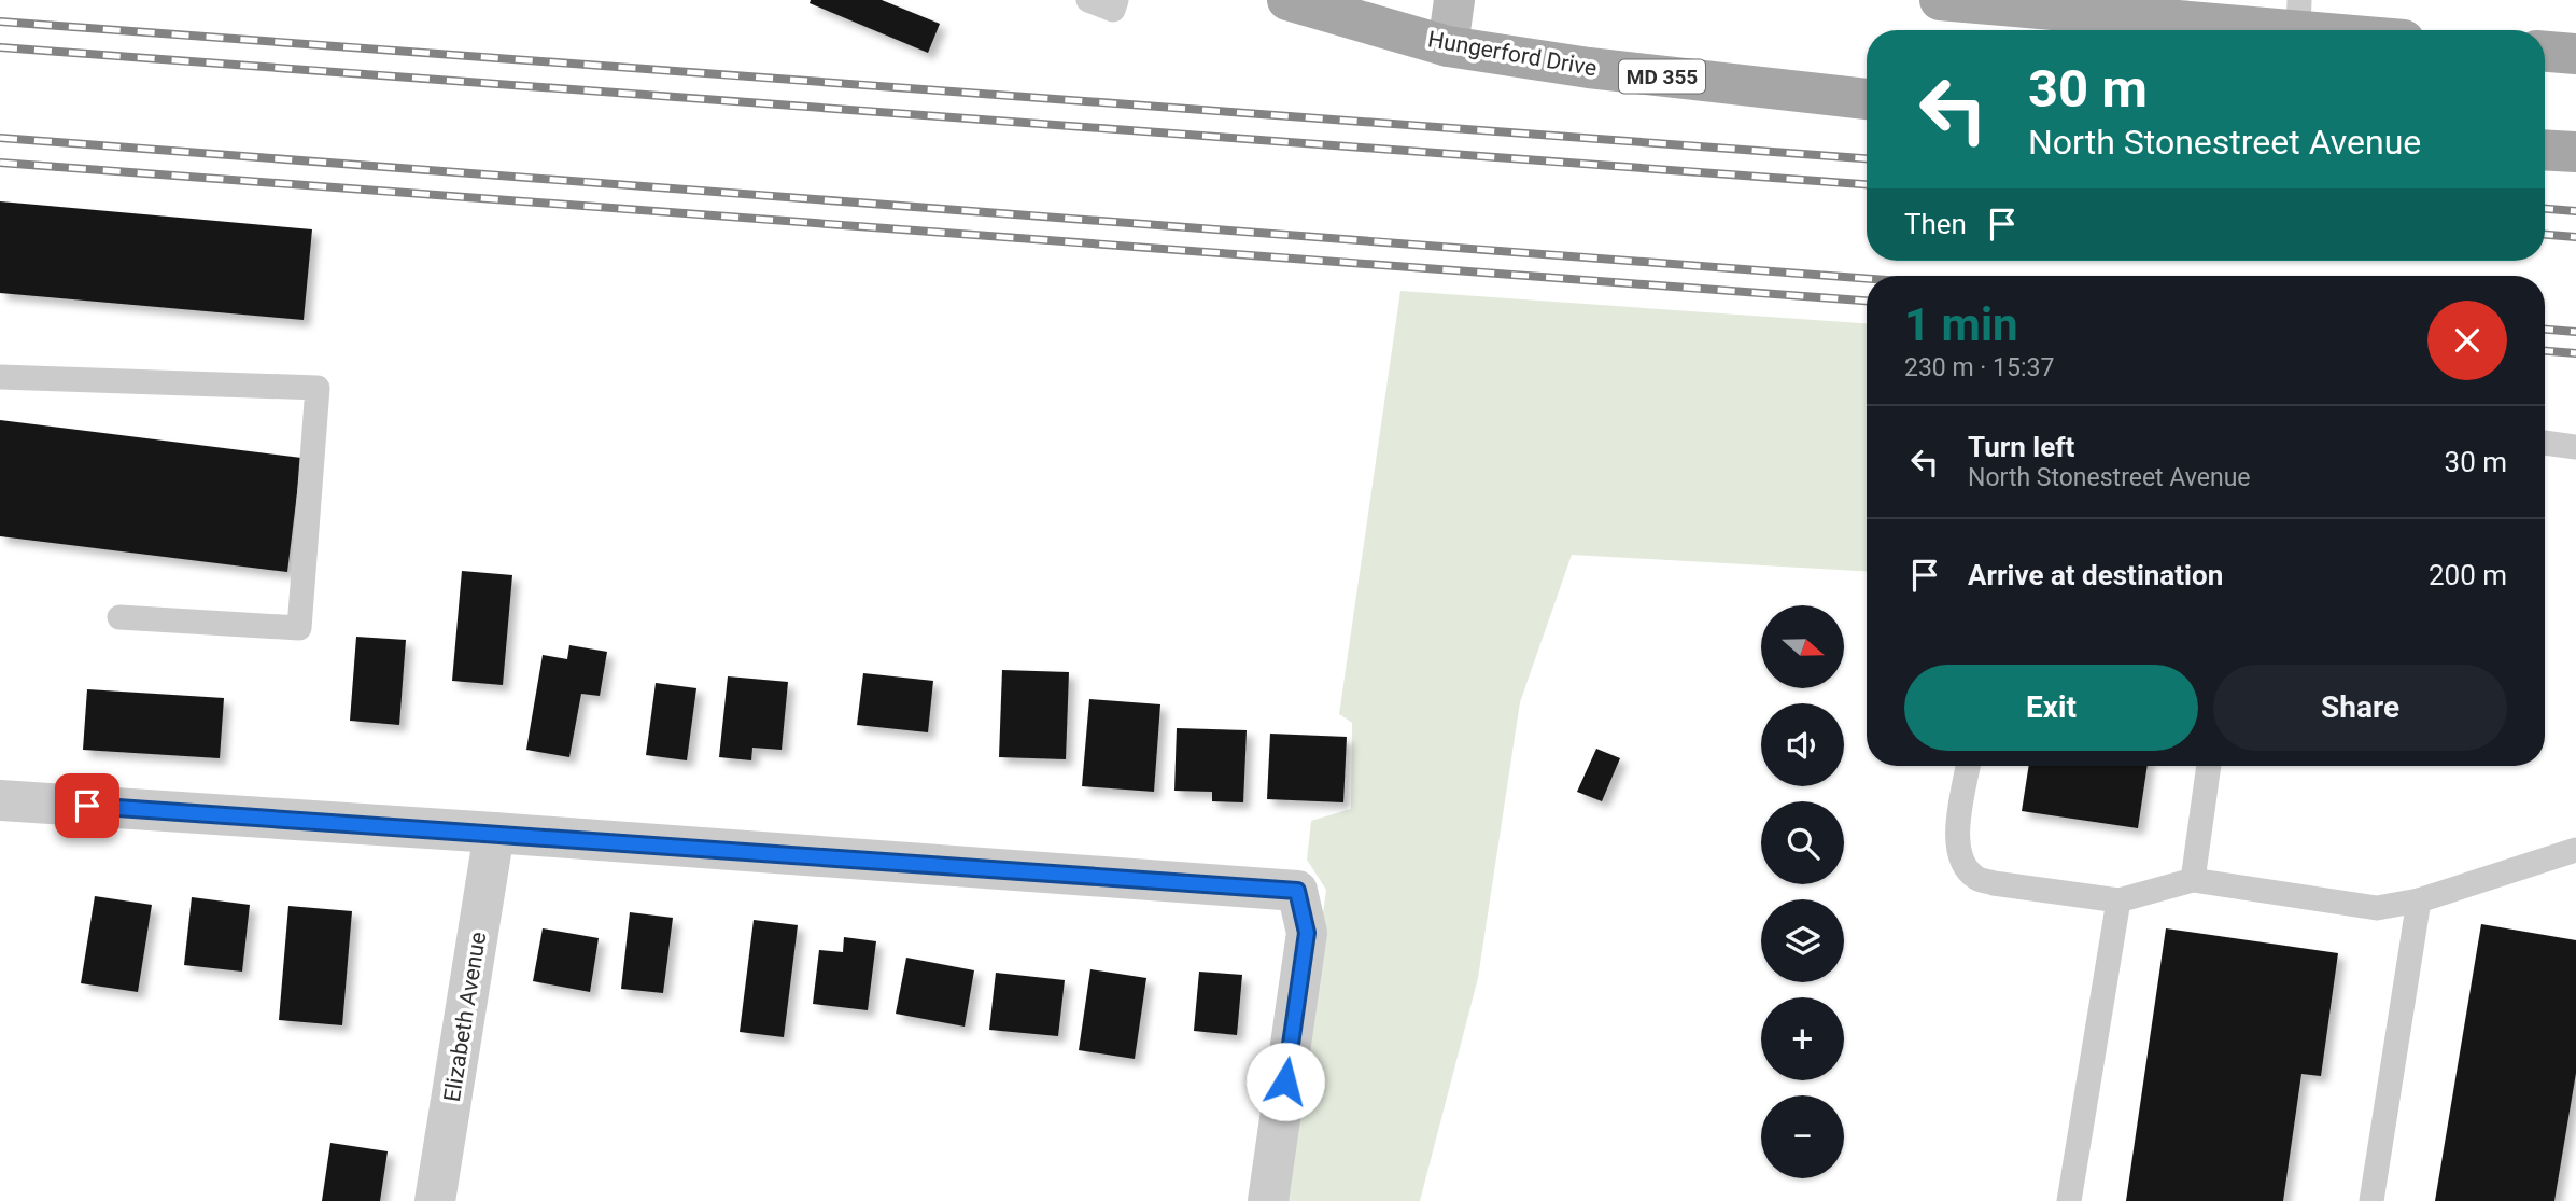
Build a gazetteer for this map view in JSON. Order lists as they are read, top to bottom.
{
  "streets": {
    "main road": ["Hungerford Drive", "MD 355"],
    "street": ["Elizabeth Avenue"]
  },
  "north": "right",
  "page": {
    "turn": ["30 m", "North Stonestreet Avenue"],
    "then": "Then",
    "heading": ["1 min", "230 m · 15:37"],
    "list": [
      {
        "name": "Turn left",
        "note": "North Stonestreet Avenue",
        "value": "30 m"
      },
      {
        "name": "Arrive at destination",
        "value": "200 m"
      }
    ],
    "map_buttons": ["+", "−"],
    "buttons": ["Exit", "Share"]
  }
}
